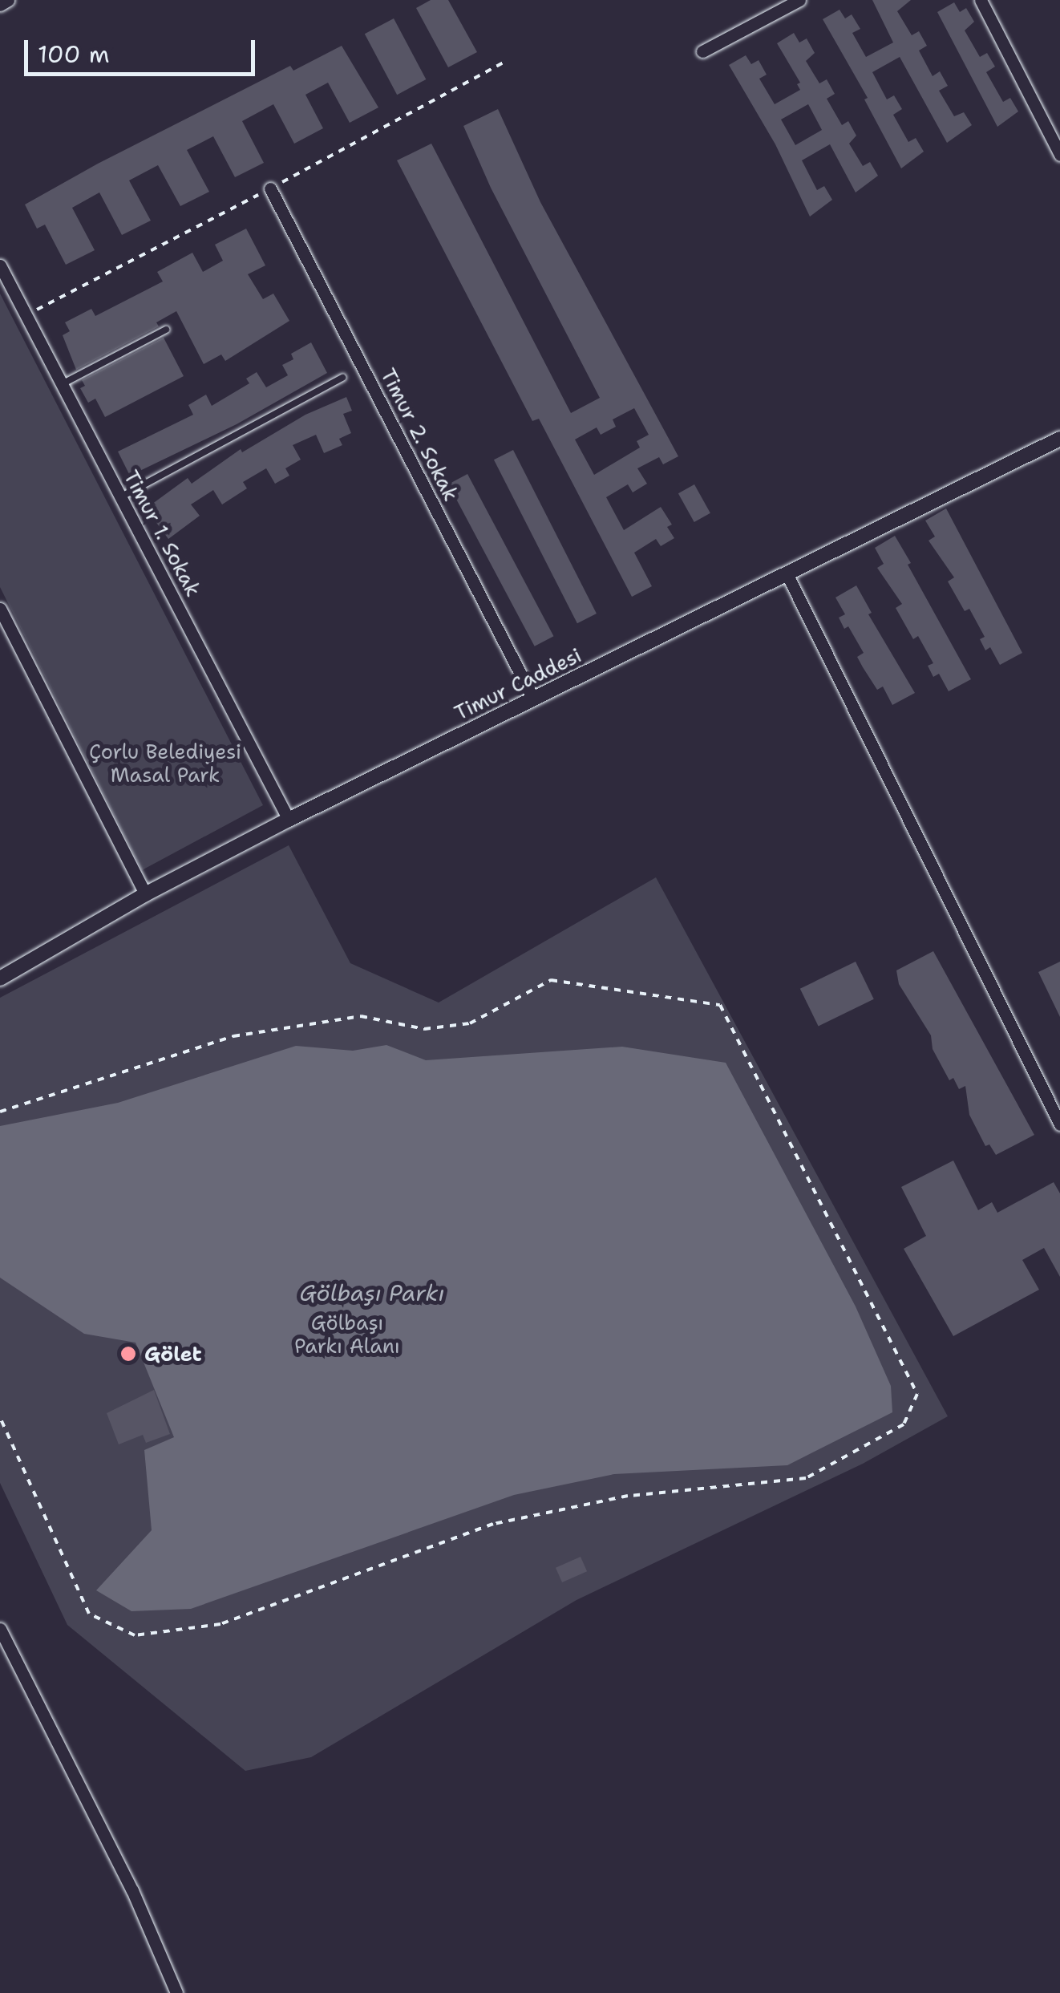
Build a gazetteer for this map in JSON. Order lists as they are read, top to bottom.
{
  "streets": {
    "street": ["Timur 2. Sokak", "Timur 1. Sokak", "Timur Caddesi"]
  },
  "crossings": [
    ["Timur 2. Sokak", "Timur Caddesi"],
    ["Timur 1. Sokak", "Timur Caddesi"]
  ],
  "water": ["Gölbaşı Parkı"],
  "parks": ["Çorlu Belediyesi Masal Park", "Gölbaşı Parkı Alanı"],
  "places": ["Gölet"],
  "scale_bar": "100 m"
}
